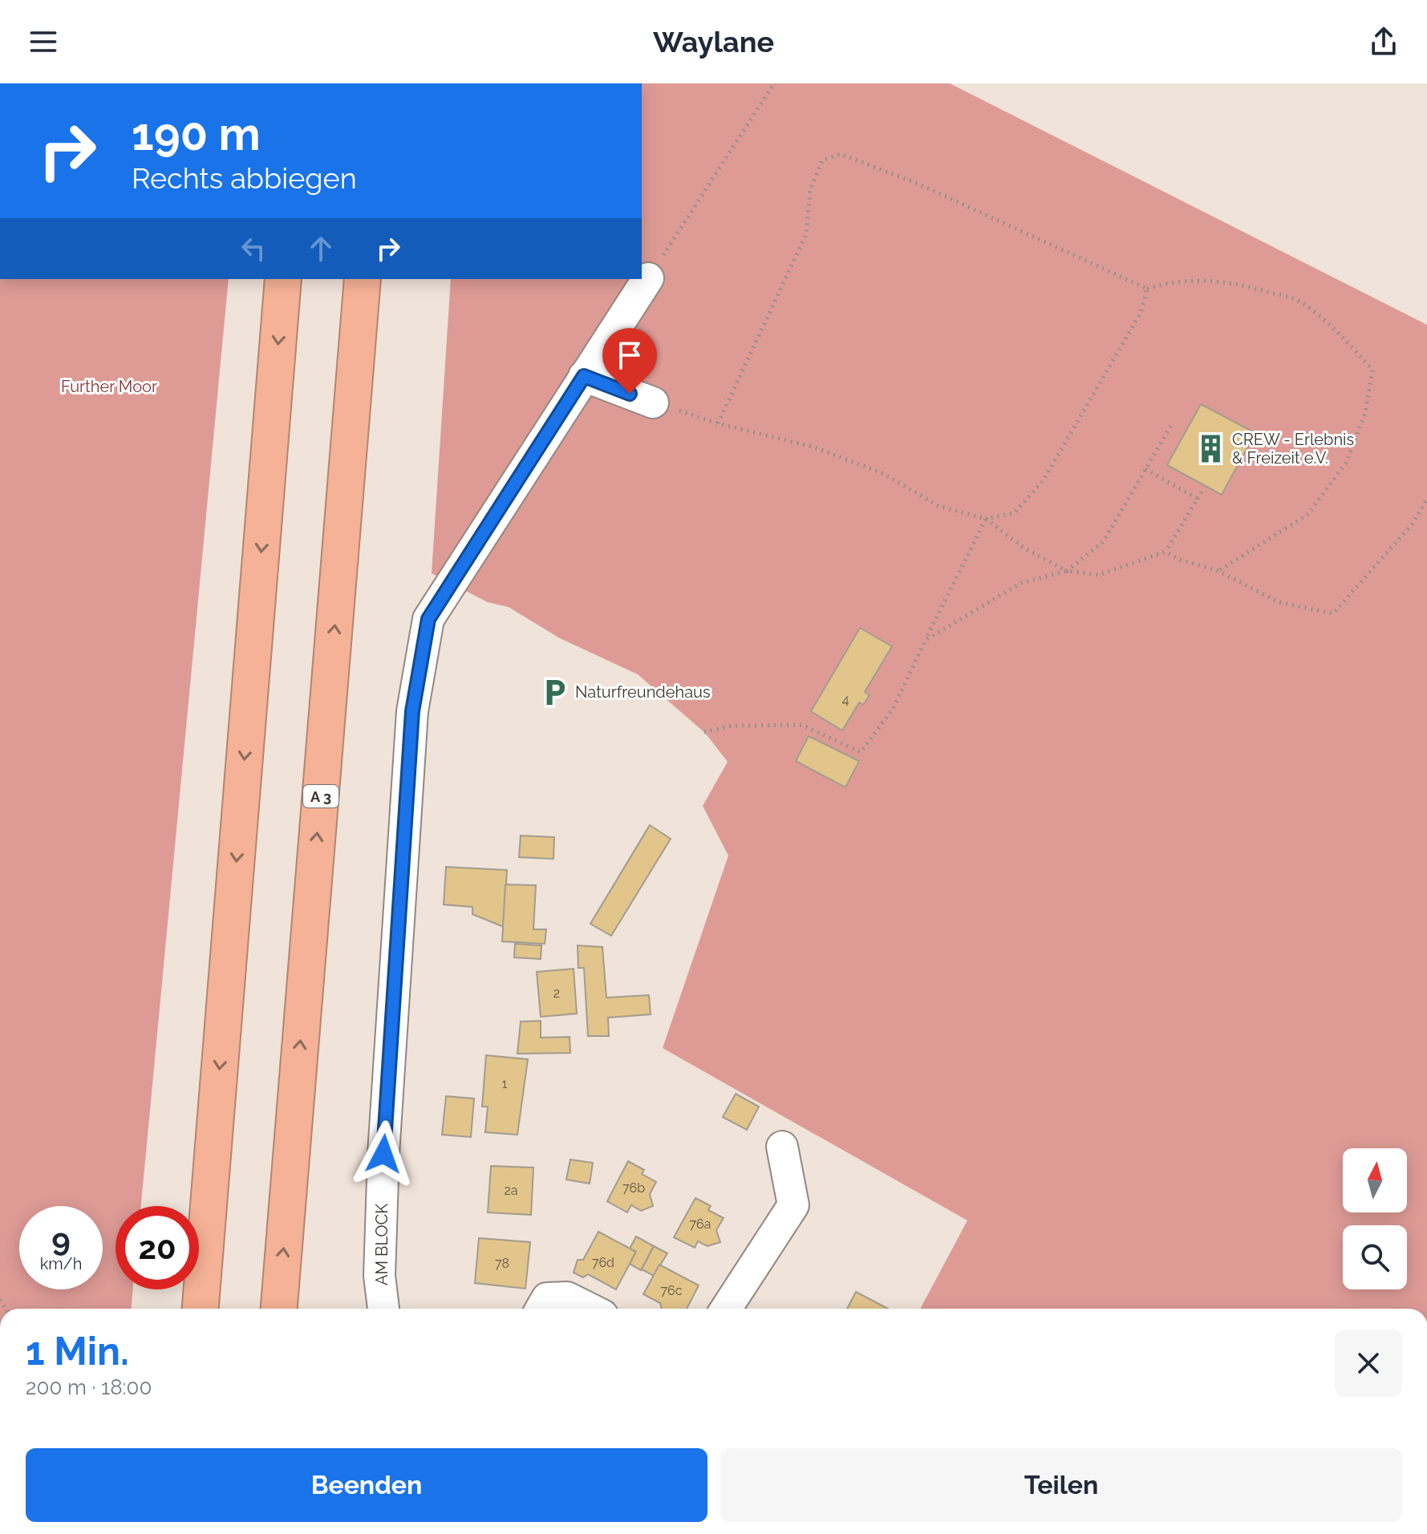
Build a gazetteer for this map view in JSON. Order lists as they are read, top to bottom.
{
  "streets": {
    "highway": ["A 3"],
    "street": ["AM BLOCK"]
  },
  "parks": ["Further Moor"],
  "places": {
    "building": ["CREW - Erlebnis & Freizeit e.V."],
    "parking": ["Naturfreundehaus"]
  },
  "house_numbers": [
    "4",
    "2",
    "1",
    "76b",
    "2a",
    "76a",
    "76d",
    "78",
    "76c"
  ],
  "north": "top",
  "page": {
    "header": "Waylane",
    "turn": ["190 m", "Rechts abbiegen"],
    "speed": "9 km/h",
    "limit": "20",
    "heading": ["1 Min.", "200 m · 18:00"],
    "buttons": ["Beenden", "Teilen"]
  }
}
